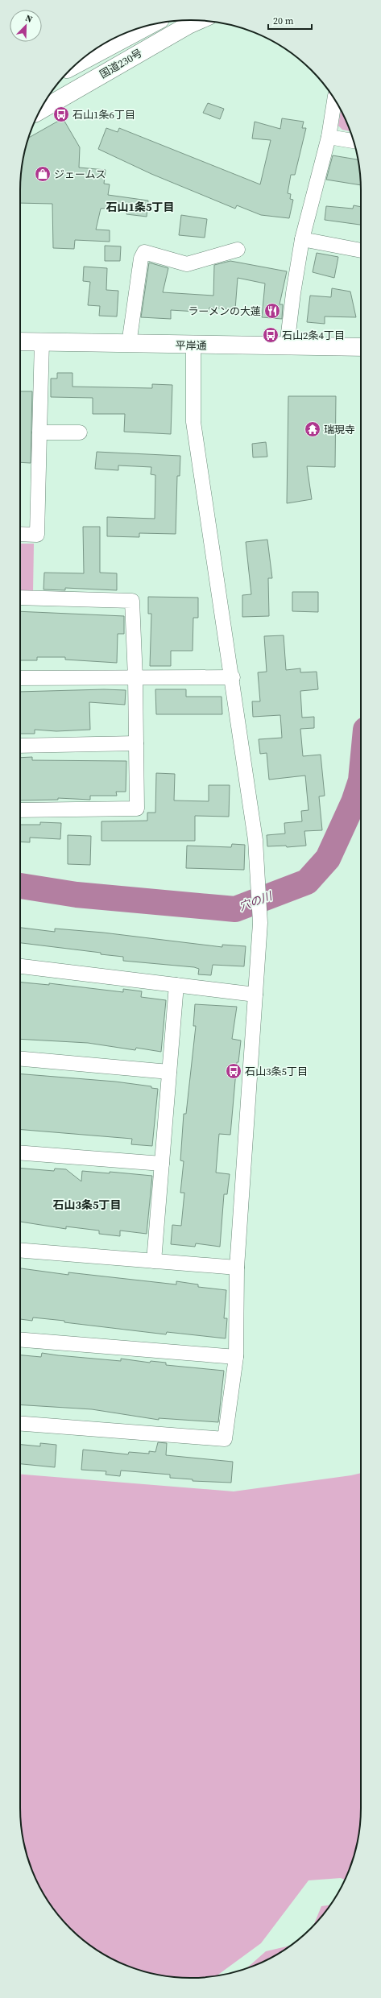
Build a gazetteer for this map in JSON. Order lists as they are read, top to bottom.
{
  "streets": {
    "main road": ["国道230号", "平岸通"]
  },
  "districts": ["石山1条5丁目", "石山3条5丁目"],
  "water": ["穴の川"],
  "places": {
    "bus stop": ["石山1条6丁目", "石山2条4丁目", "石山3条5丁目"],
    "shop": ["ジェームス"],
    "restaurant": ["ラーメンの大蓮"],
    "temple": ["瑞現寺"]
  },
  "scale_bar": "20 m",
  "north": "top right"
}
